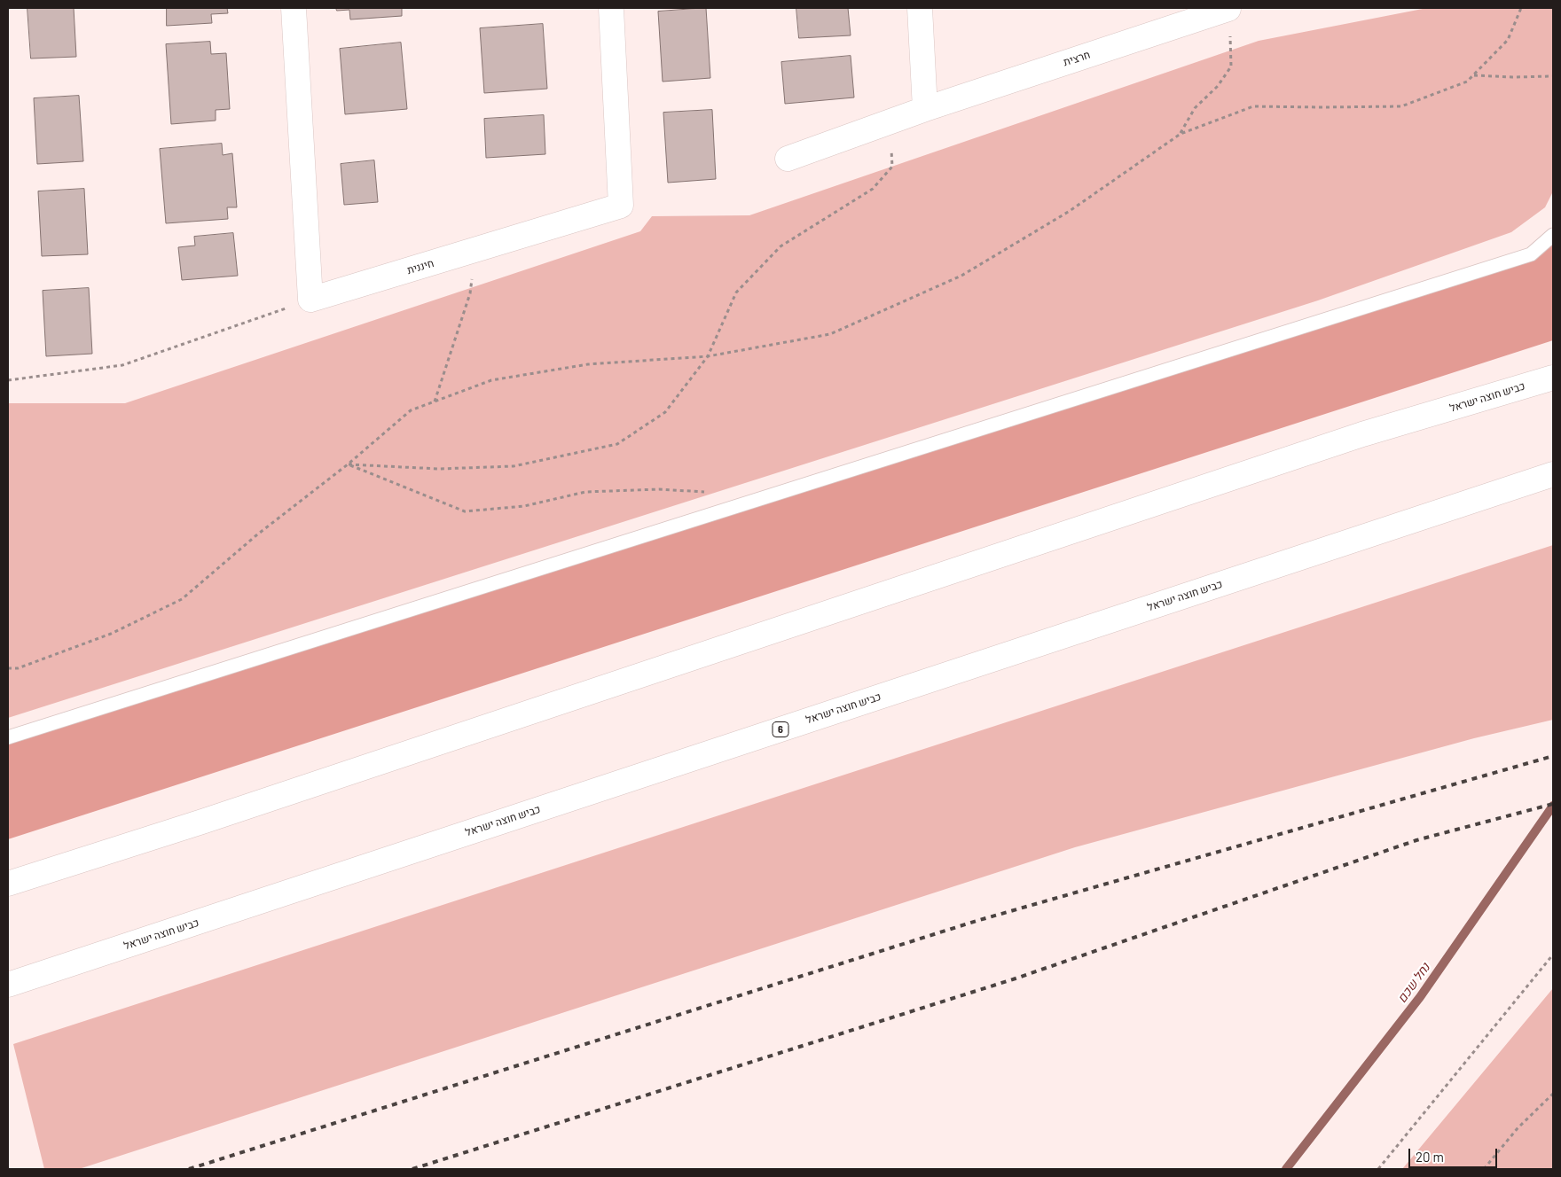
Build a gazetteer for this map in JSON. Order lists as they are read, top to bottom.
{
  "streets": {
    "main road": [
      "חרצית",
      "חיננית",
      "כביש חוצה ישראל",
      "6"
    ]
  },
  "water": ["נחל שכם"],
  "scale_bar": "20 m"
}
